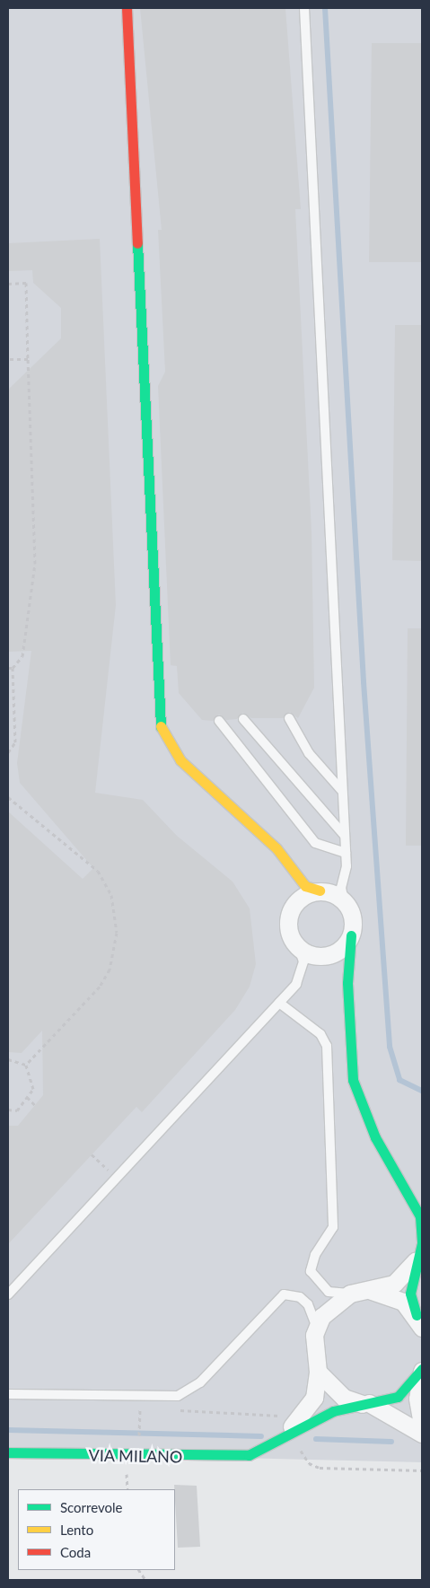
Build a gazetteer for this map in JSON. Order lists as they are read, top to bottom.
{
  "streets": {
    "street": ["VIA MILANO"]
  },
  "legend": ["Scorrevole", "Lento", "Coda"]
}
